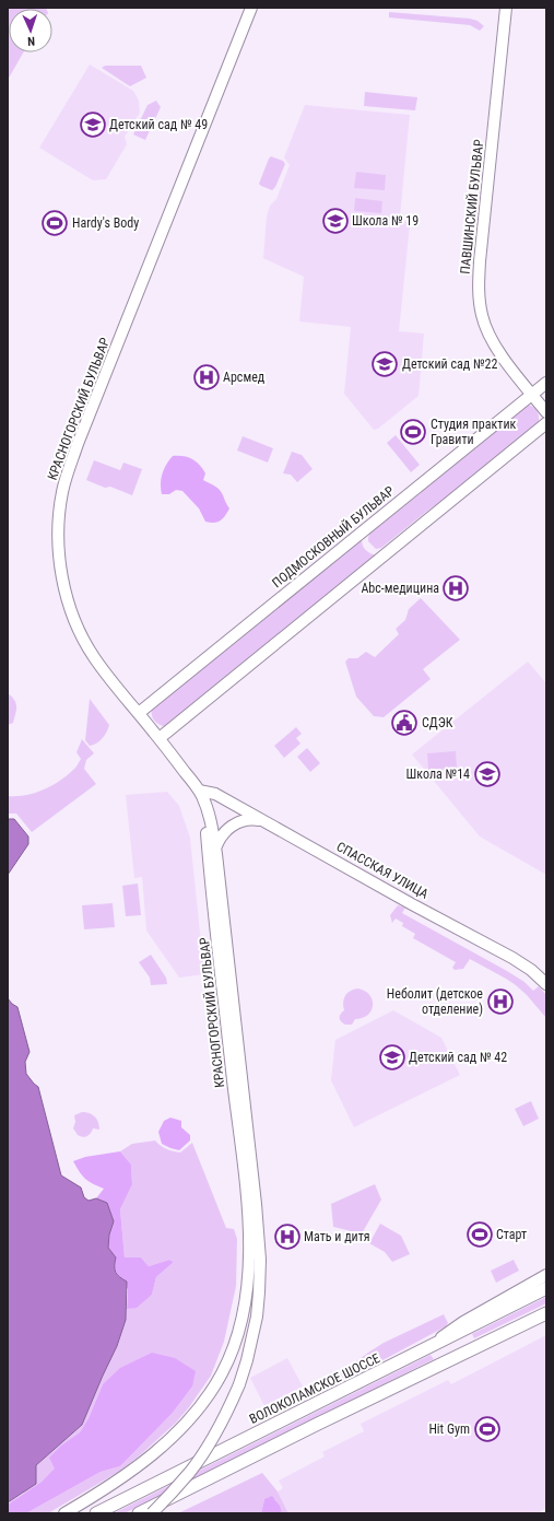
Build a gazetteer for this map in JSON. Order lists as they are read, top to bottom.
{
  "streets": {
    "main road": [
      "ПАВШИНСКИЙ БУЛЬВАР",
      "КРАСНОГОРСКИЙ БУЛЬВАР",
      "ПОДМОСКОВНЫЙ БУЛЬВАР",
      "СПАССКАЯ УЛИЦА",
      "ВОЛОКОЛАМСКОЕ ШОССЕ"
    ]
  },
  "crossings": [
    ["ПАВШИНСКИЙ БУЛЬВАР", "ПОДМОСКОВНЫЙ БУЛЬВАР"],
    ["КРАСНОГОРСКИЙ БУЛЬВАР", "ПОДМОСКОВНЫЙ БУЛЬВАР"],
    ["КРАСНОГОРСКИЙ БУЛЬВАР", "СПАССКАЯ УЛИЦА"]
  ],
  "places": {
    "school or university": [
      "Детский сад № 49",
      "Школа № 19",
      "Детский сад №22",
      "Школа №14",
      "Детский сад № 42"
    ],
    "sports": [
      "Hardy's Body",
      "Студия практик Гравити",
      "Старт",
      "Hit Gym"
    ],
    "hospital": [
      "Арсмед",
      "Abc-медицина",
      "Неболит (детское отделение)",
      "Мать и дитя"
    ],
    "public building": ["СДЭК"]
  },
  "north": "bottom"
}
